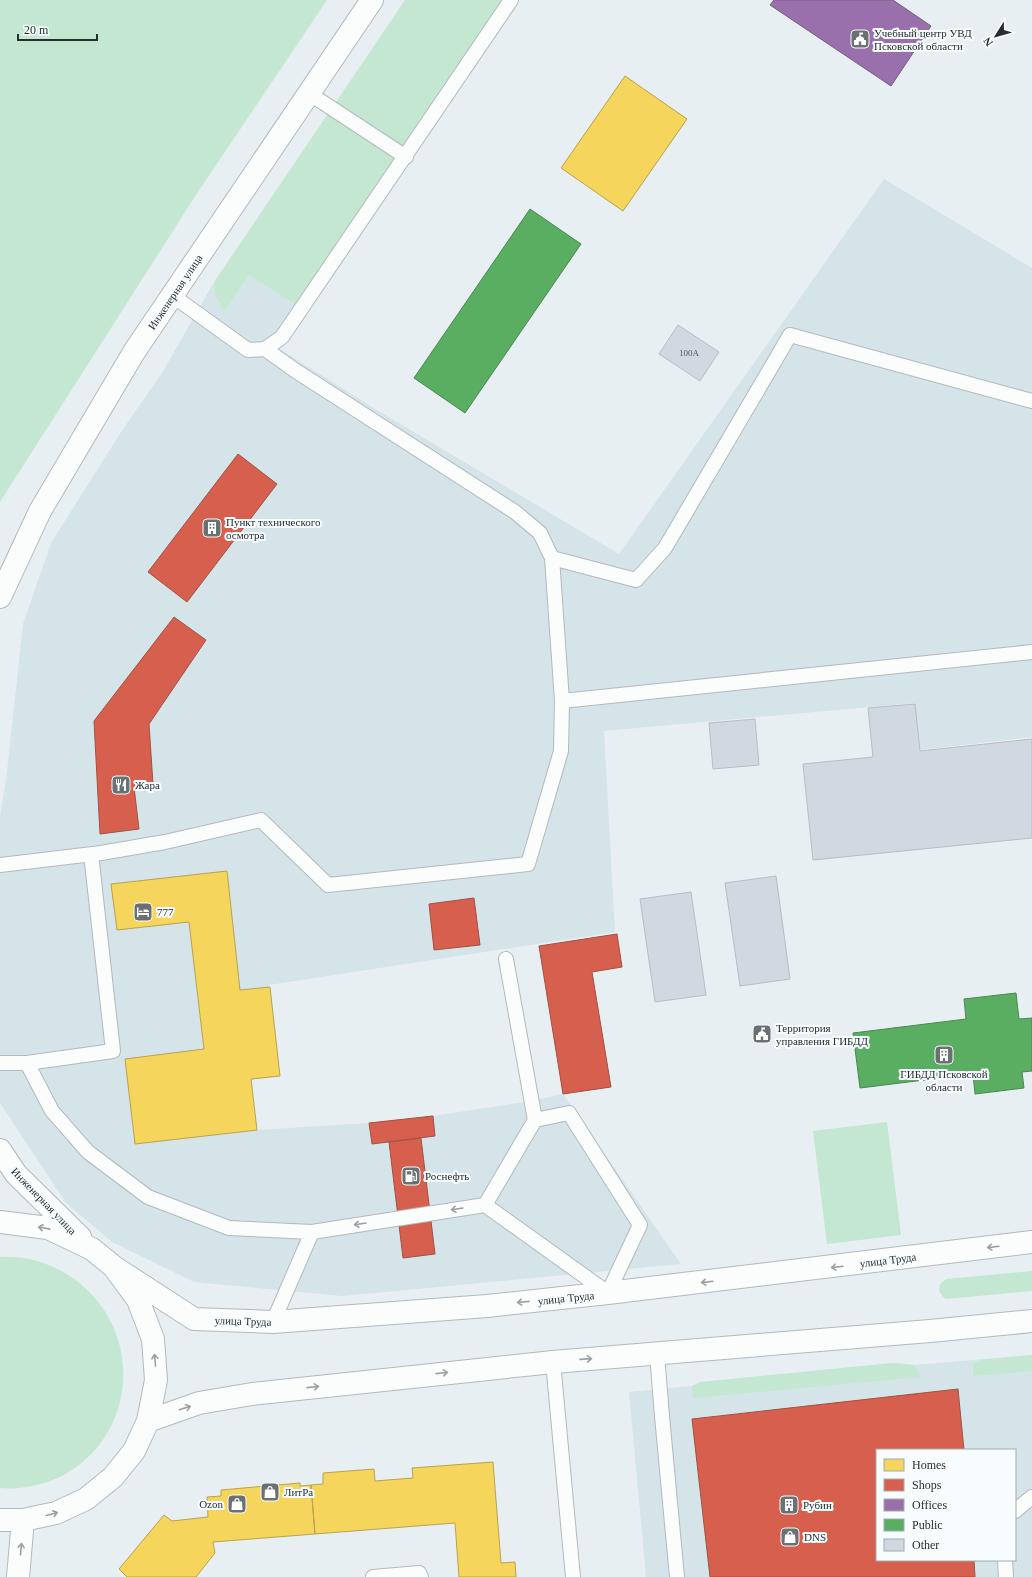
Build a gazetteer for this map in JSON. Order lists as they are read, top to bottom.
{
  "streets": {
    "main road": ["Инженерная улица", "улица Труда"]
  },
  "crossings": [
    ["Инженерная улица", "улица Труда"]
  ],
  "places": {
    "public building": ["Учебный центр УВД Псковской области", "Территория управления ГИБДД"],
    "building": ["Пункт технического осмотра", "ГИБДД Псковской области", "Рубин"],
    "restaurant": ["Жара"],
    "hotel": ["777"],
    "fuel station": ["Роснефть"],
    "shop": ["ЛитРа", "Ozon", "DNS"]
  },
  "house_numbers": ["100А"],
  "legend": [
    "Homes",
    "Shops",
    "Offices",
    "Public",
    "Other"
  ],
  "scale_bar": "20 m",
  "north": "bottom left"
}
